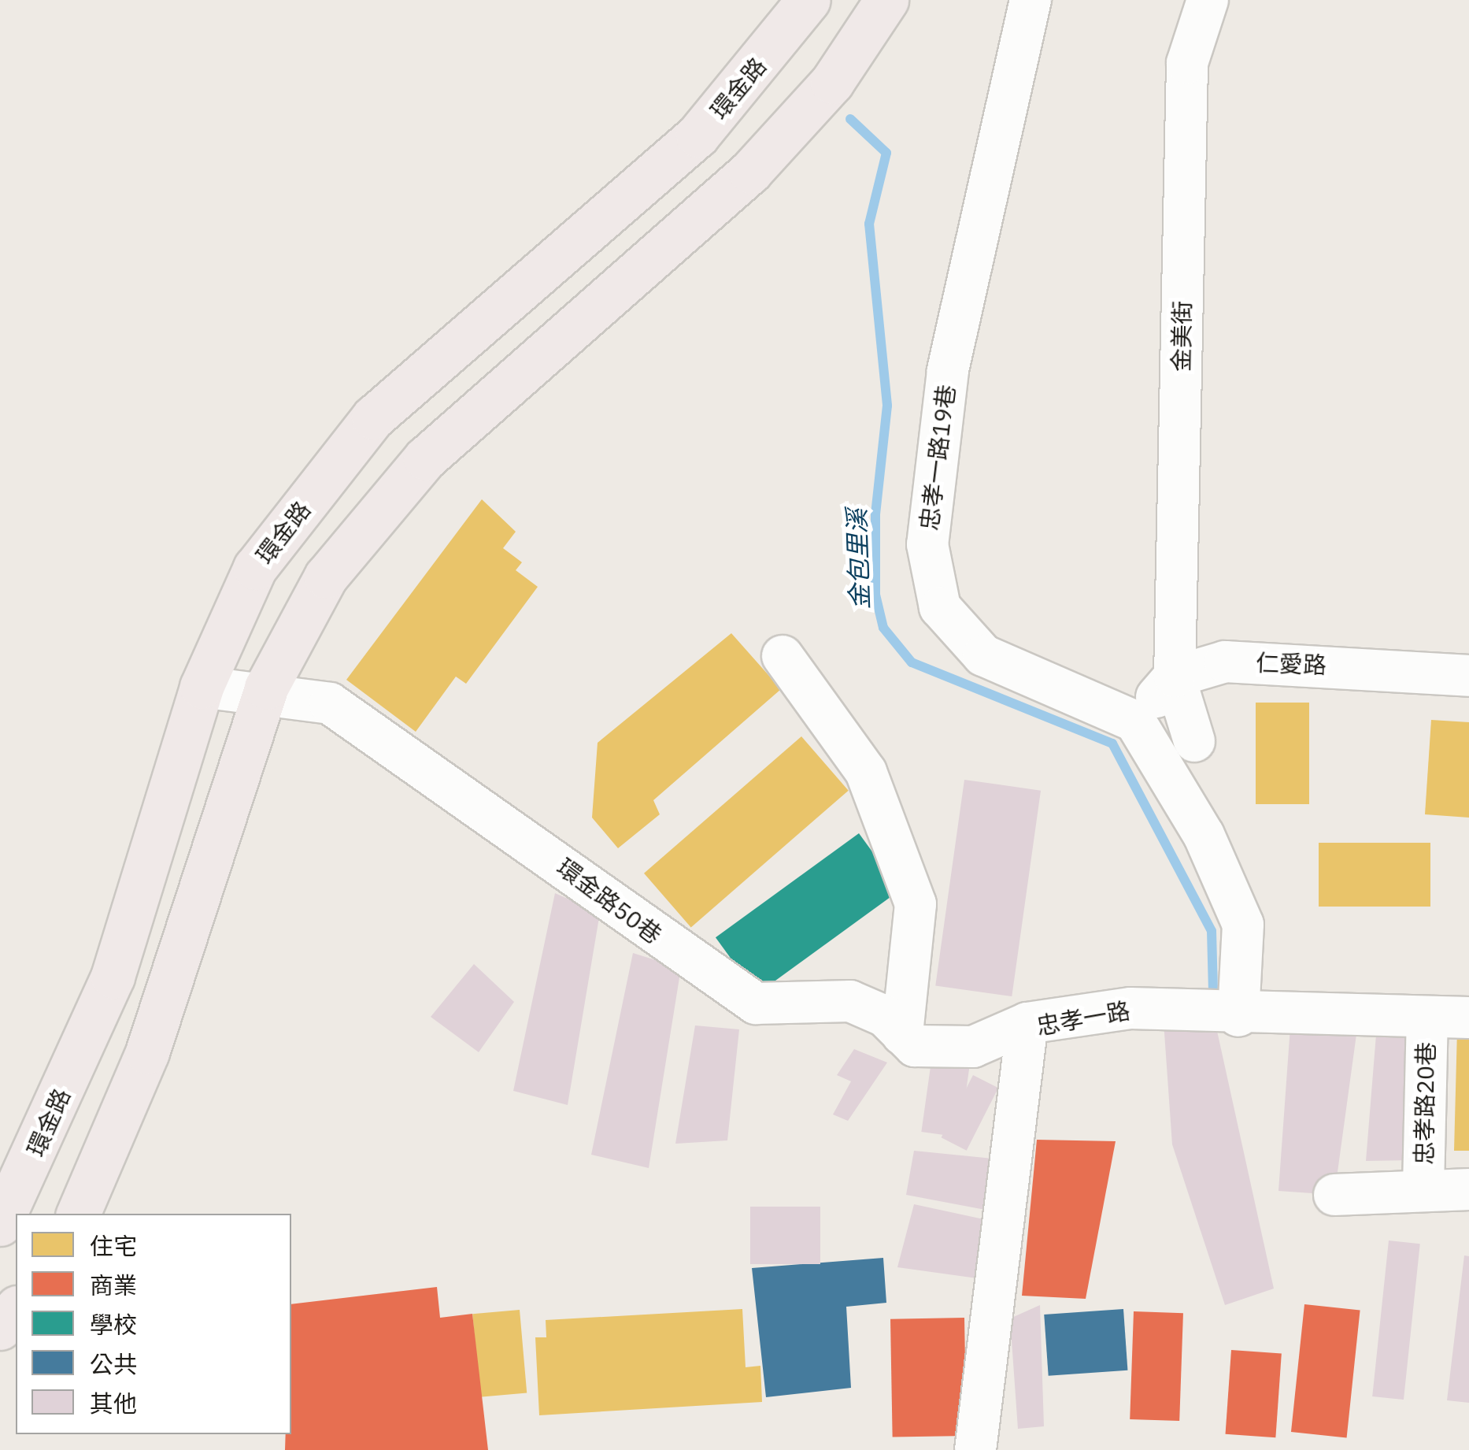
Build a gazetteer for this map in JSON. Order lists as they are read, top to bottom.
{
  "streets": {
    "main road": ["環金路"],
    "street": [
      "金美街",
      "忠孝一路19巷",
      "仁愛路",
      "環金路50巷",
      "忠孝一路",
      "忠孝路20巷"
    ]
  },
  "crossings": [
    ["環金路", "環金路50巷"],
    ["金美街", "仁愛路"],
    ["環金路50巷", "忠孝一路"],
    ["忠孝一路", "忠孝路20巷"]
  ],
  "water": ["金包里溪"],
  "legend": [
    "住宅",
    "商業",
    "學校",
    "公共",
    "其他"
  ]
}
